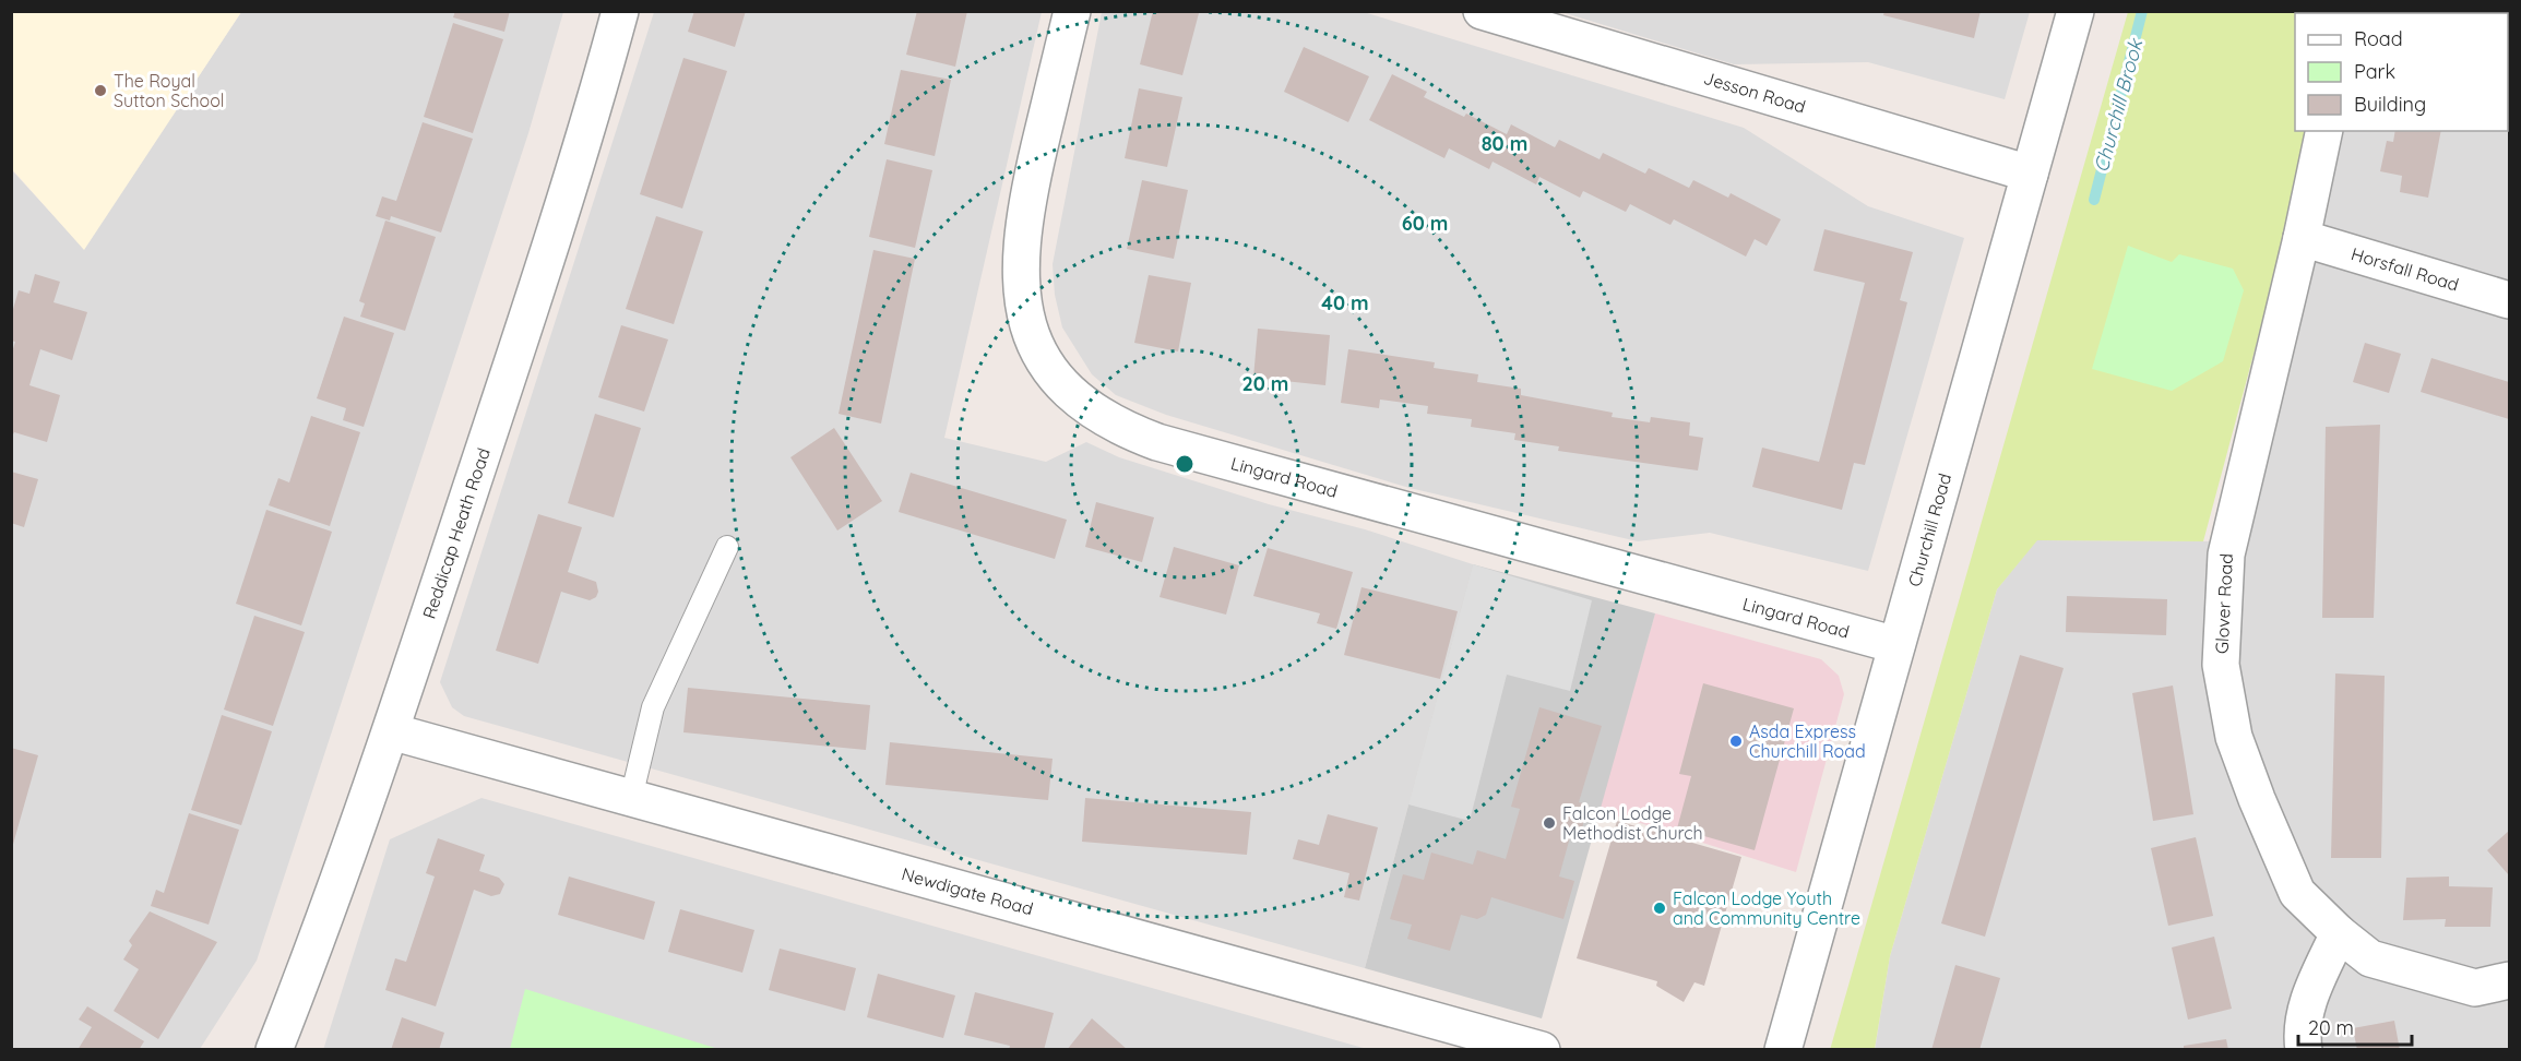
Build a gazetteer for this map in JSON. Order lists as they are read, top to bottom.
{
  "streets": {
    "street": [
      "Jesson Road",
      "Horsfall Road",
      "Lingard Road",
      "Churchill Road",
      "Reddicap Heath Road",
      "Glover Road",
      "Newdigate Road"
    ]
  },
  "crossings": [
    ["Jesson Road", "Churchill Road"],
    ["Horsfall Road", "Glover Road"],
    ["Lingard Road", "Churchill Road"],
    ["Reddicap Heath Road", "Newdigate Road"]
  ],
  "water": ["Churchill Brook"],
  "places": [
    "The Royal Sutton School",
    "Asda Express Churchill Road",
    "Falcon Lodge Methodist Church",
    "Falcon Lodge Youth and Community Centre"
  ],
  "legend": ["Road", "Park", "Building"],
  "scale_bar": "20 m",
  "rings": [
    "80 m",
    "60 m",
    "40 m",
    "20 m"
  ]
}
